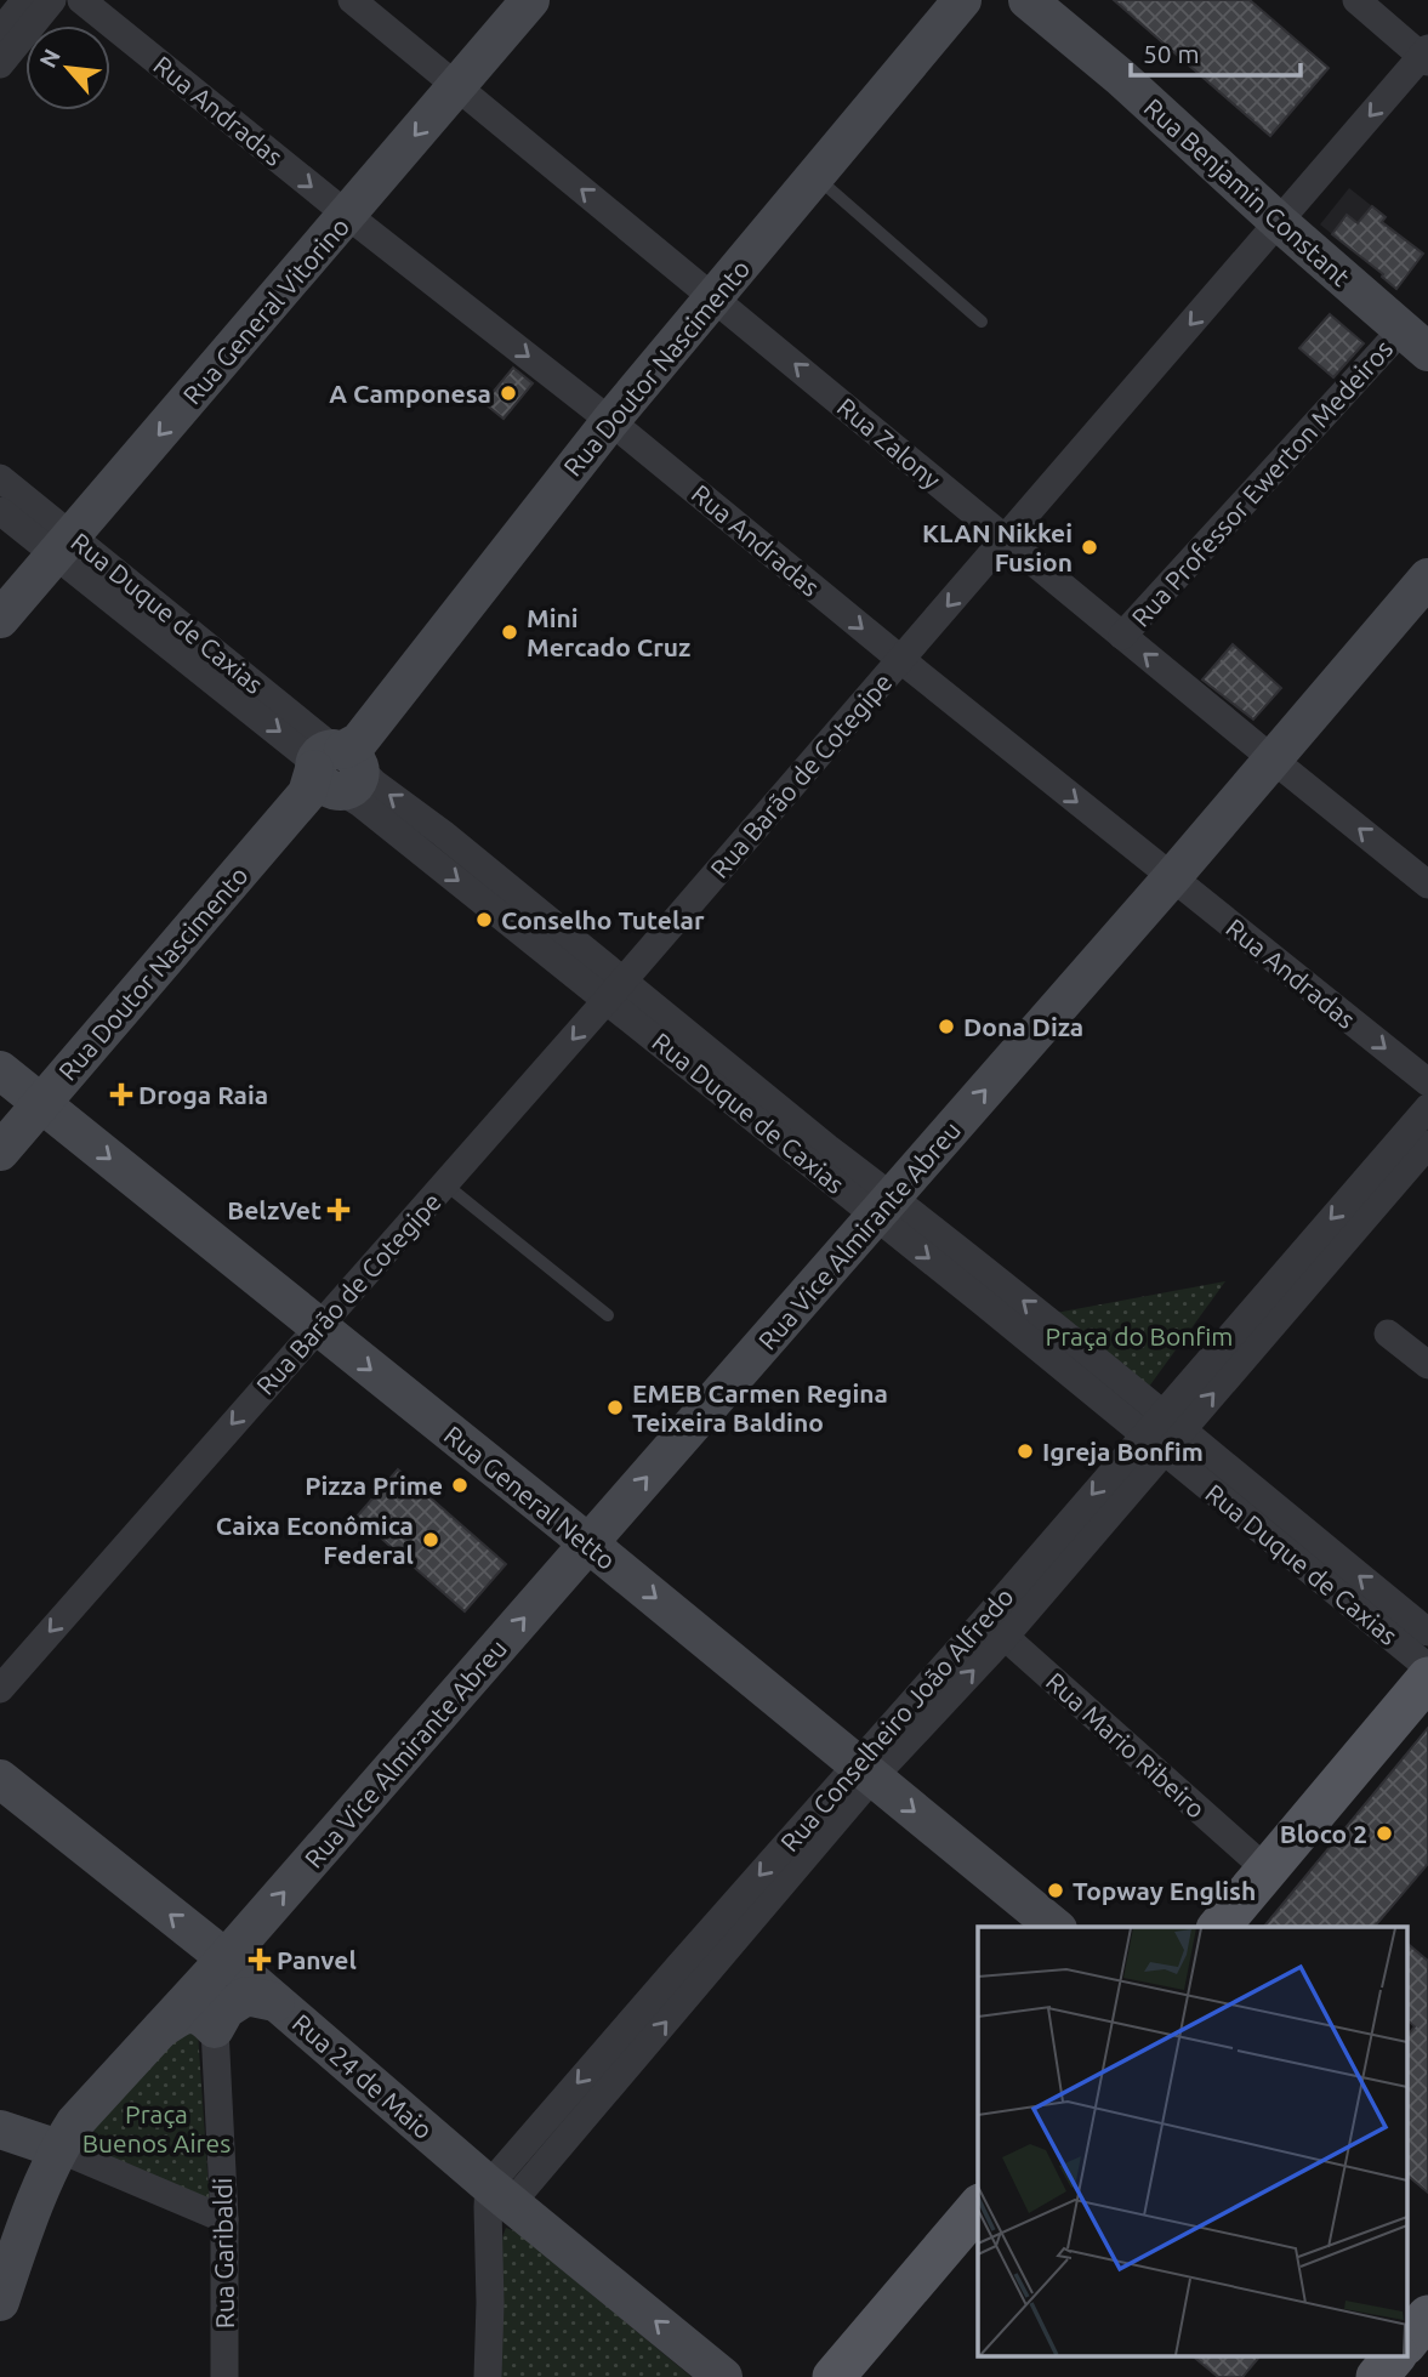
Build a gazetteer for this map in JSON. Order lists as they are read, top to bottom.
{
  "streets": {
    "street": [
      "Rua Andradas",
      "Rua Benjamin Constant",
      "Rua General Vitorino",
      "Rua Doutor Nascimento",
      "Rua Zalony",
      "Rua Professor Ewerton Medeiros",
      "Rua Duque de Caxias",
      "Rua Barão de Cotegipe",
      "Rua Vice Almirante Abreu",
      "Rua General Netto",
      "Rua Conselheiro João Alfredo",
      "Rua Mario Ribeiro",
      "Rua 24 de Maio",
      "Rua Garibaldi"
    ]
  },
  "crossings": [
    ["Rua Andradas", "Rua General Vitorino"],
    ["Rua Andradas", "Rua Doutor Nascimento"],
    ["Rua Andradas", "Rua Barão de Cotegipe"],
    ["Rua Andradas", "Rua Vice Almirante Abreu"],
    ["Rua Benjamin Constant", "Rua Professor Ewerton Medeiros"],
    ["Rua Benjamin Constant", "Rua Barão de Cotegipe"],
    ["Rua General Vitorino", "Rua Zalony"],
    ["Rua General Vitorino", "Rua Duque de Caxias"],
    ["Rua Doutor Nascimento", "Rua Zalony"],
    ["Rua Doutor Nascimento", "Rua Duque de Caxias"],
    ["Rua Doutor Nascimento", "Rua General Netto"],
    ["Rua Zalony", "Rua Professor Ewerton Medeiros"],
    ["Rua Zalony", "Rua Barão de Cotegipe"],
    ["Rua Zalony", "Rua Vice Almirante Abreu"],
    ["Rua Duque de Caxias", "Rua Barão de Cotegipe"],
    ["Rua Duque de Caxias", "Rua Vice Almirante Abreu"],
    ["Rua Duque de Caxias", "Rua Conselheiro João Alfredo"],
    ["Rua Barão de Cotegipe", "Rua General Netto"],
    ["Rua Vice Almirante Abreu", "Rua General Netto"],
    ["Rua Vice Almirante Abreu", "Rua 24 de Maio"],
    ["Rua General Netto", "Rua Conselheiro João Alfredo"],
    ["Rua Conselheiro João Alfredo", "Rua Mario Ribeiro"],
    ["Rua Conselheiro João Alfredo", "Rua 24 de Maio"]
  ],
  "one_way": [
    "Rua Andradas",
    "Rua General Vitorino",
    "Rua Zalony",
    "Rua Barão de Cotegipe",
    "Rua Vice Almirante Abreu",
    "Rua General Netto",
    "Rua 24 de Maio"
  ],
  "parks": ["Praça do Bonfim", "Praça Buenos Aires"],
  "places": {
    "other": [
      "A Camponesa",
      "KLAN Nikkei Fusion",
      "Mini Mercado Cruz",
      "Conselho Tutelar",
      "Dona Diza",
      "EMEB Carmen Regina Teixeira Baldino",
      "Igreja Bonfim",
      "Pizza Prime",
      "Caixa Econômica Federal",
      "Bloco 2",
      "Topway English"
    ],
    "health": ["Droga Raia", "BelzVet", "Panvel"]
  },
  "scale_bar": "50 m",
  "north": "top left"
}
